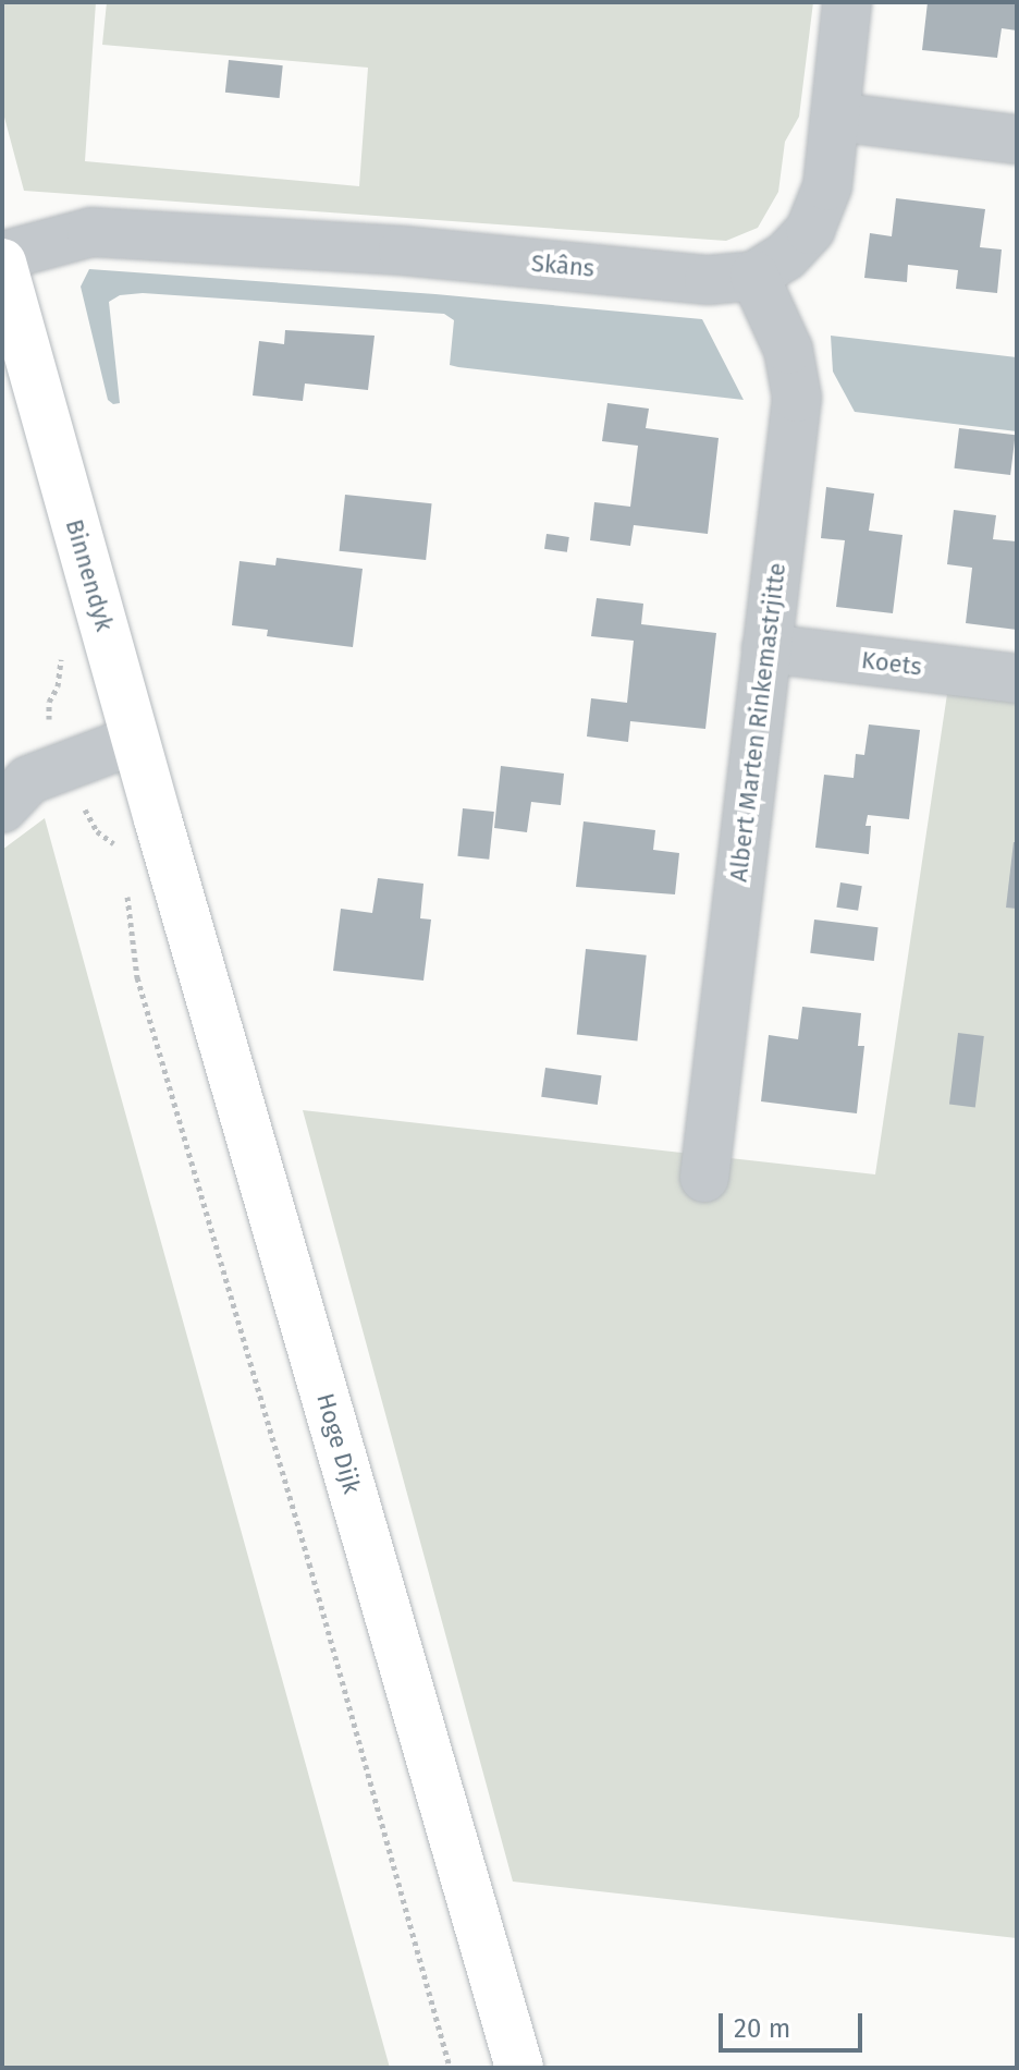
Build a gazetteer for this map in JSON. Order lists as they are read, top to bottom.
{
  "streets": {
    "main road": ["Binnendyk", "Hoge Dijk"],
    "street": ["Skâns", "Koets", "Albert Marten Rinkemastrjitte"]
  },
  "crossings": [
    ["Skâns", "Binnendyk"],
    ["Skâns", "Albert Marten Rinkemastrjitte"],
    ["Binnendyk", "Hoge Dijk"],
    ["Koets", "Albert Marten Rinkemastrjitte"]
  ],
  "scale_bar": "20 m"
}
